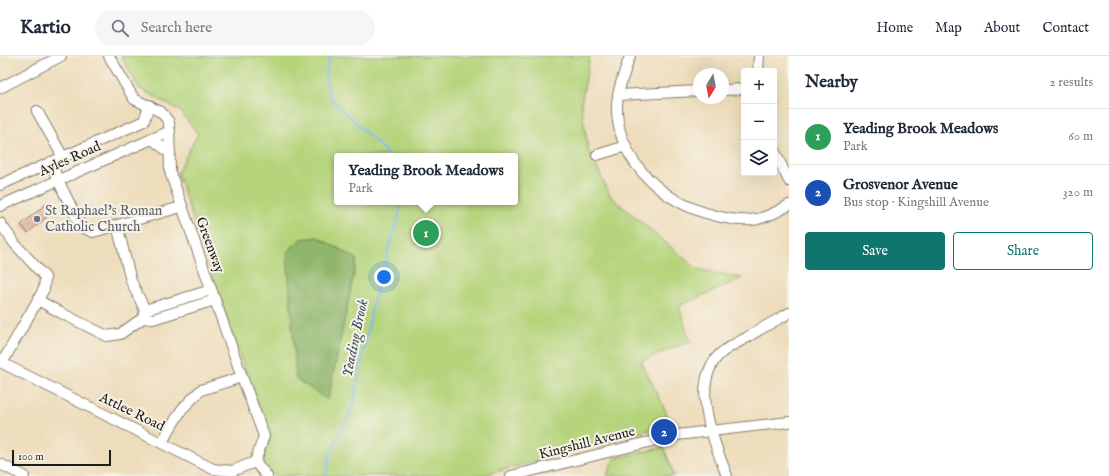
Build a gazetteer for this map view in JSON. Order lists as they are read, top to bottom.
{
  "streets": {
    "street": [
      "Ayles Road",
      "Greenway",
      "Attlee Road",
      "Kingshill Avenue"
    ]
  },
  "crossings": [
    ["Ayles Road", "Greenway"],
    ["Greenway", "Attlee Road"]
  ],
  "water": ["Yeading Brook"],
  "places": ["St Raphael's Roman Catholic Church"],
  "scale_bar": "100 m",
  "north": "bottom",
  "page": {
    "header": "Kartio",
    "search": "Search here",
    "nav": [
      "Home",
      "Map",
      "About",
      "Contact"
    ],
    "heading": ["Nearby", "2 results"],
    "map_buttons": ["+", "−"],
    "list": [
      {
        "mark": "1",
        "name": "Yeading Brook Meadows",
        "note": "Park",
        "value": "60 m"
      },
      {
        "mark": "2",
        "name": "Grosvenor Avenue",
        "note": "Bus stop · Kingshill Avenue",
        "value": "320 m"
      }
    ],
    "popup": ["Yeading Brook Meadows", "Park"],
    "pins": ["1", "2"],
    "buttons": ["Save", "Share"],
    "scale": "100 m"
  }
}
